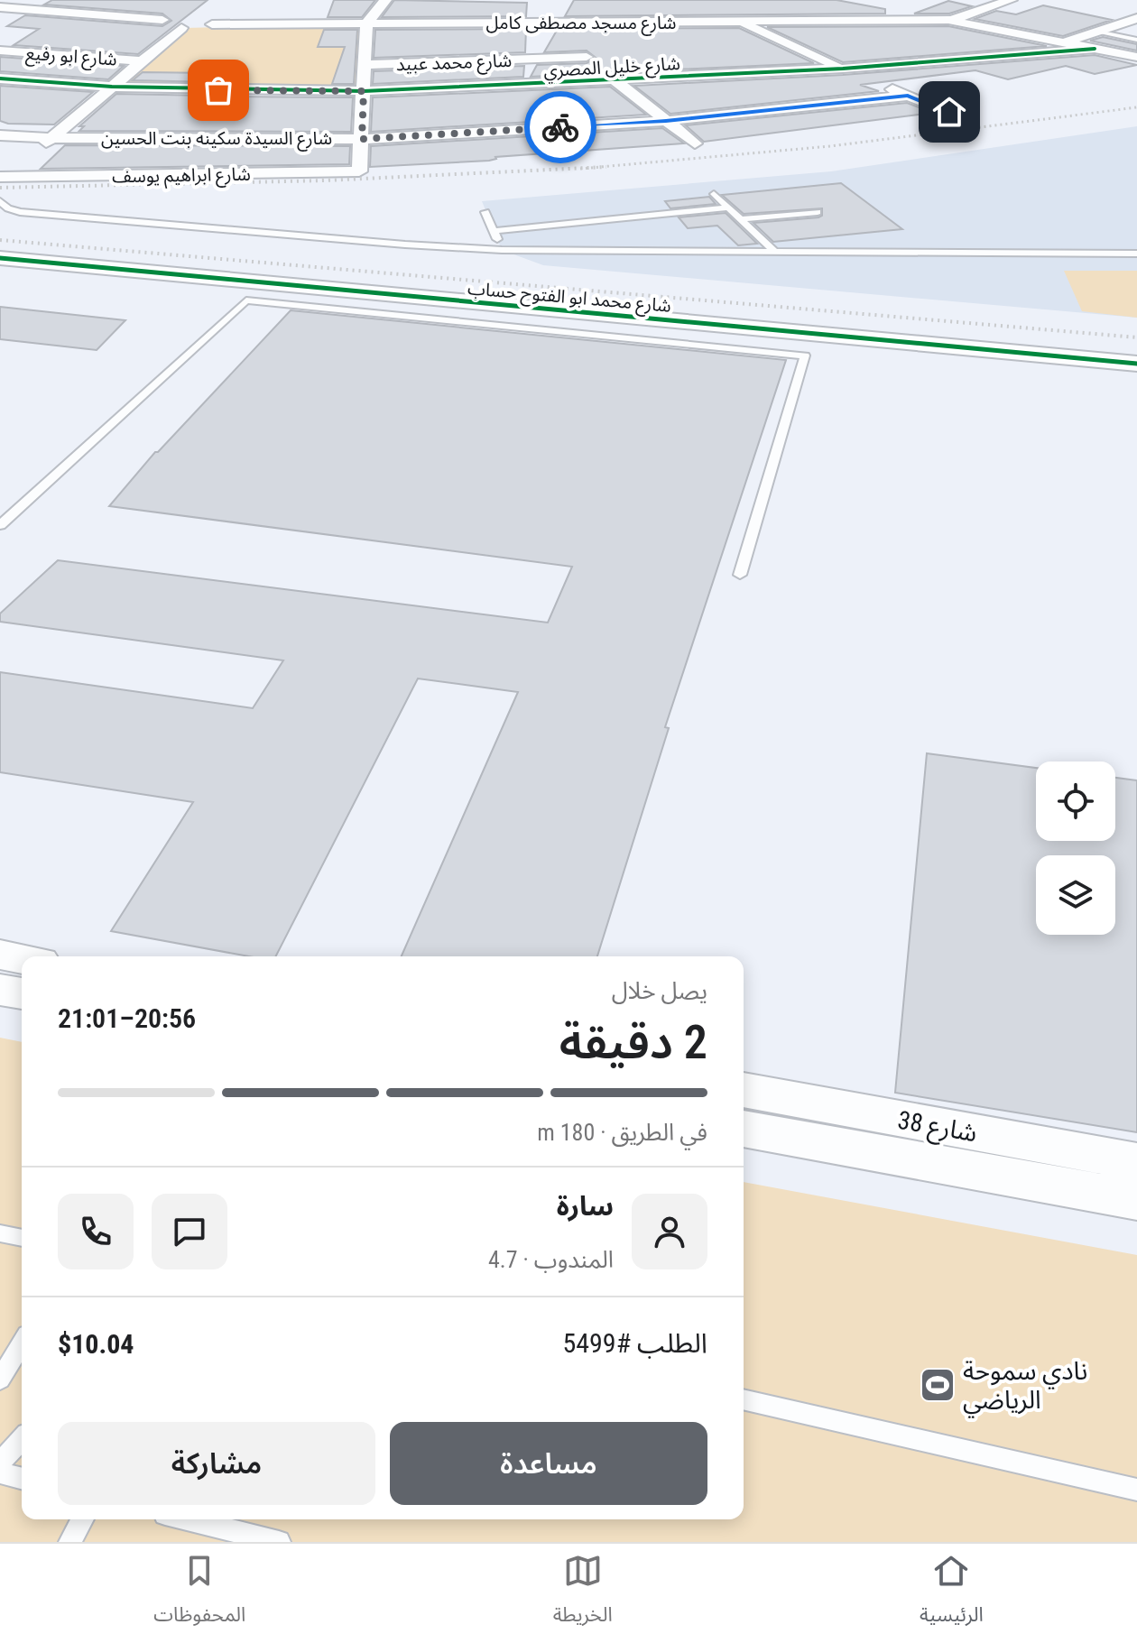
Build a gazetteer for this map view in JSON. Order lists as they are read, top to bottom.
{
  "streets": {
    "street": [
      "شارع مسجد مصطفى كامل",
      "شارع ابو رفيع",
      "شارع محمد عبيد",
      "شارع خليل المصري",
      "شارع السيدة سكينه بنت الحسين",
      "شارع ابراهيم يوسف",
      "شارع محمد ابو الفتوح حساب",
      "شارع 38"
    ]
  },
  "crossings": [
    ["شارع السيدة سكينه بنت الحسين", "شارع ابراهيم يوسف"]
  ],
  "places": {
    "sports": ["نادي سموحة الرياضي"]
  },
  "page": {
    "heading": ["2 دقيقة", "يصل خلال", "20:56–21:01"],
    "panel": [
      "سارة",
      "المندوب · 4.7",
      "الطلب #5499",
      "$10.04"
    ],
    "bar": "في الطريق · 180 m",
    "buttons": ["مساعدة", "مشاركة"],
    "tabs": ["الرئيسية", "الخريطة", "المحفوظات"]
  }
}
